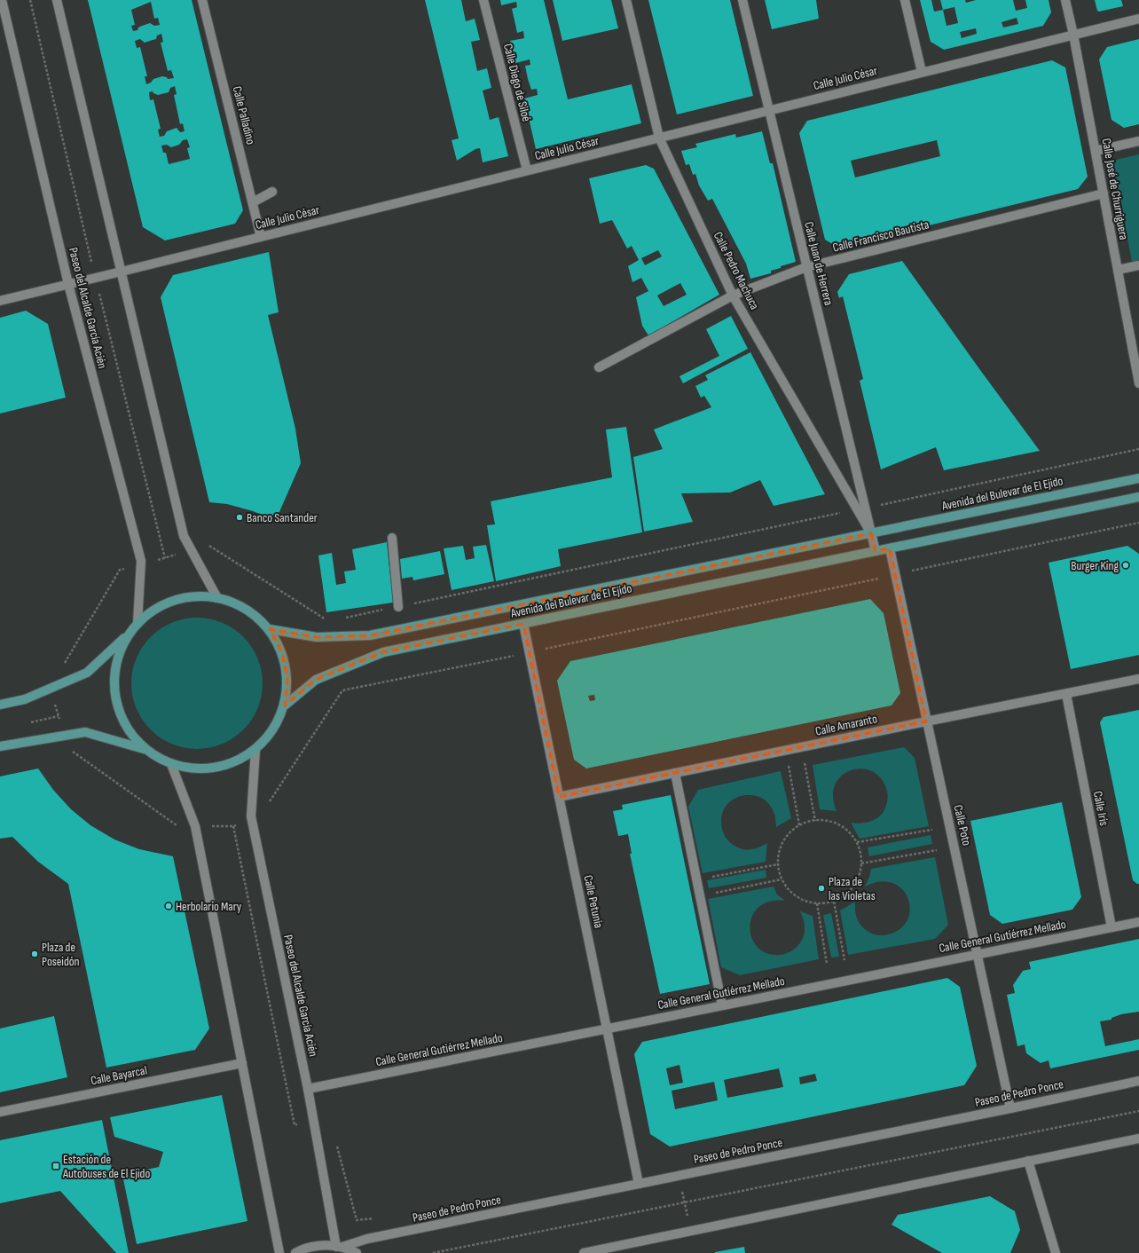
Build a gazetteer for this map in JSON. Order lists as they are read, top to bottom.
{
  "streets": {
    "main road": ["Avenida del Bulevar de El Ejido"],
    "street": [
      "Calle Julio César",
      "Calle Diego de Siloé",
      "Calle Palladino",
      "Calle José de Churriguera",
      "Calle Francisco Bautista",
      "Calle Juan de Herrera",
      "Calle Pedro Machuca",
      "Paseo del Alcalde García Acién",
      "Calle Amaranto",
      "Calle Iris",
      "Calle Poto",
      "Calle Petunia",
      "Calle General Gutiérrez Mellado",
      "Calle Bayarcal",
      "Paseo de Pedro Ponce"
    ]
  },
  "crossings": [
    ["Calle Julio César", "Calle Diego de Siloé"],
    ["Calle Julio César", "Calle Palladino"],
    ["Calle Julio César", "Calle José de Churriguera"],
    ["Calle Julio César", "Calle Juan de Herrera"],
    ["Calle Julio César", "Calle Pedro Machuca"],
    ["Calle Julio César", "Paseo del Alcalde García Acién"],
    ["Calle José de Churriguera", "Calle Francisco Bautista"],
    ["Calle Francisco Bautista", "Calle Juan de Herrera"],
    ["Calle Francisco Bautista", "Calle Pedro Machuca"],
    ["Calle Juan de Herrera", "Calle Pedro Machuca"],
    ["Calle Juan de Herrera", "Avenida del Bulevar de El Ejido"],
    ["Paseo del Alcalde García Acién", "Calle General Gutiérrez Mellado"],
    ["Paseo del Alcalde García Acién", "Paseo de Pedro Ponce"],
    ["Avenida del Bulevar de El Ejido", "Calle Poto"],
    ["Avenida del Bulevar de El Ejido", "Calle Petunia"],
    ["Calle Amaranto", "Calle Iris"],
    ["Calle Amaranto", "Calle Poto"],
    ["Calle Amaranto", "Calle Petunia"],
    ["Calle Iris", "Calle General Gutiérrez Mellado"],
    ["Calle Poto", "Calle General Gutiérrez Mellado"],
    ["Calle Poto", "Paseo de Pedro Ponce"],
    ["Calle Petunia", "Calle General Gutiérrez Mellado"],
    ["Calle Petunia", "Paseo de Pedro Ponce"]
  ],
  "places": {
    "other": [
      "Banco Santander",
      "Burger King",
      "Plaza de las Violetas",
      "Herbolario Mary",
      "Plaza de Poseidón"
    ],
    "transit": ["Estación de Autobuses de El Ejido"]
  }
}
